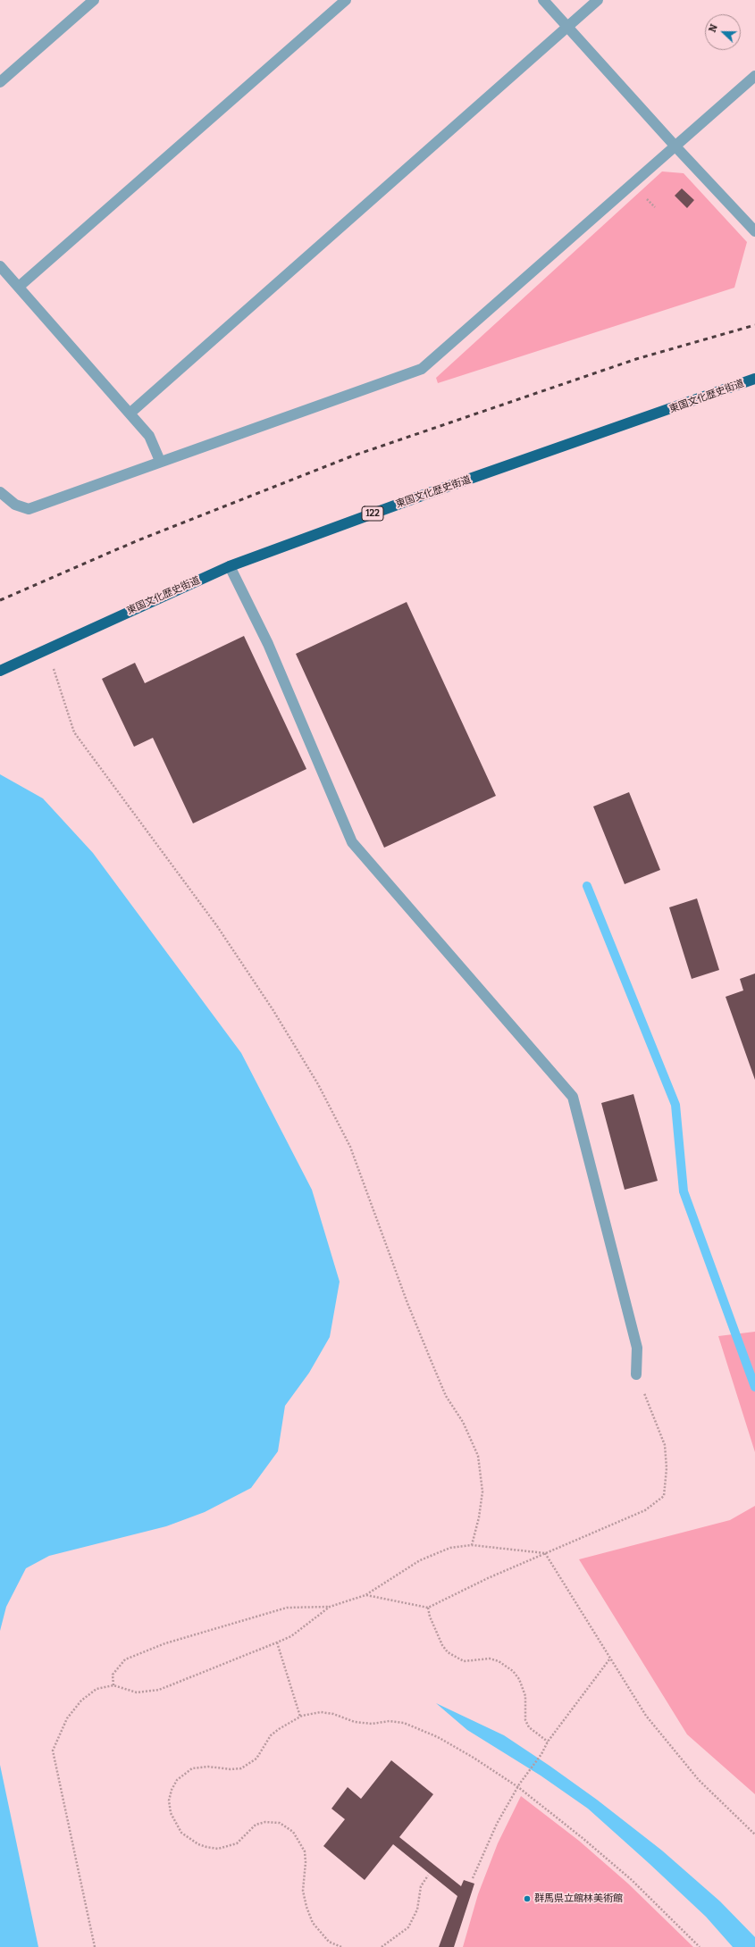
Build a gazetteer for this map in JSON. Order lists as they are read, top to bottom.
{
  "streets": {
    "highway": ["東国文化歴史街道", "122"]
  },
  "places": ["群馬県立館林美術館"],
  "north": "left"
}
